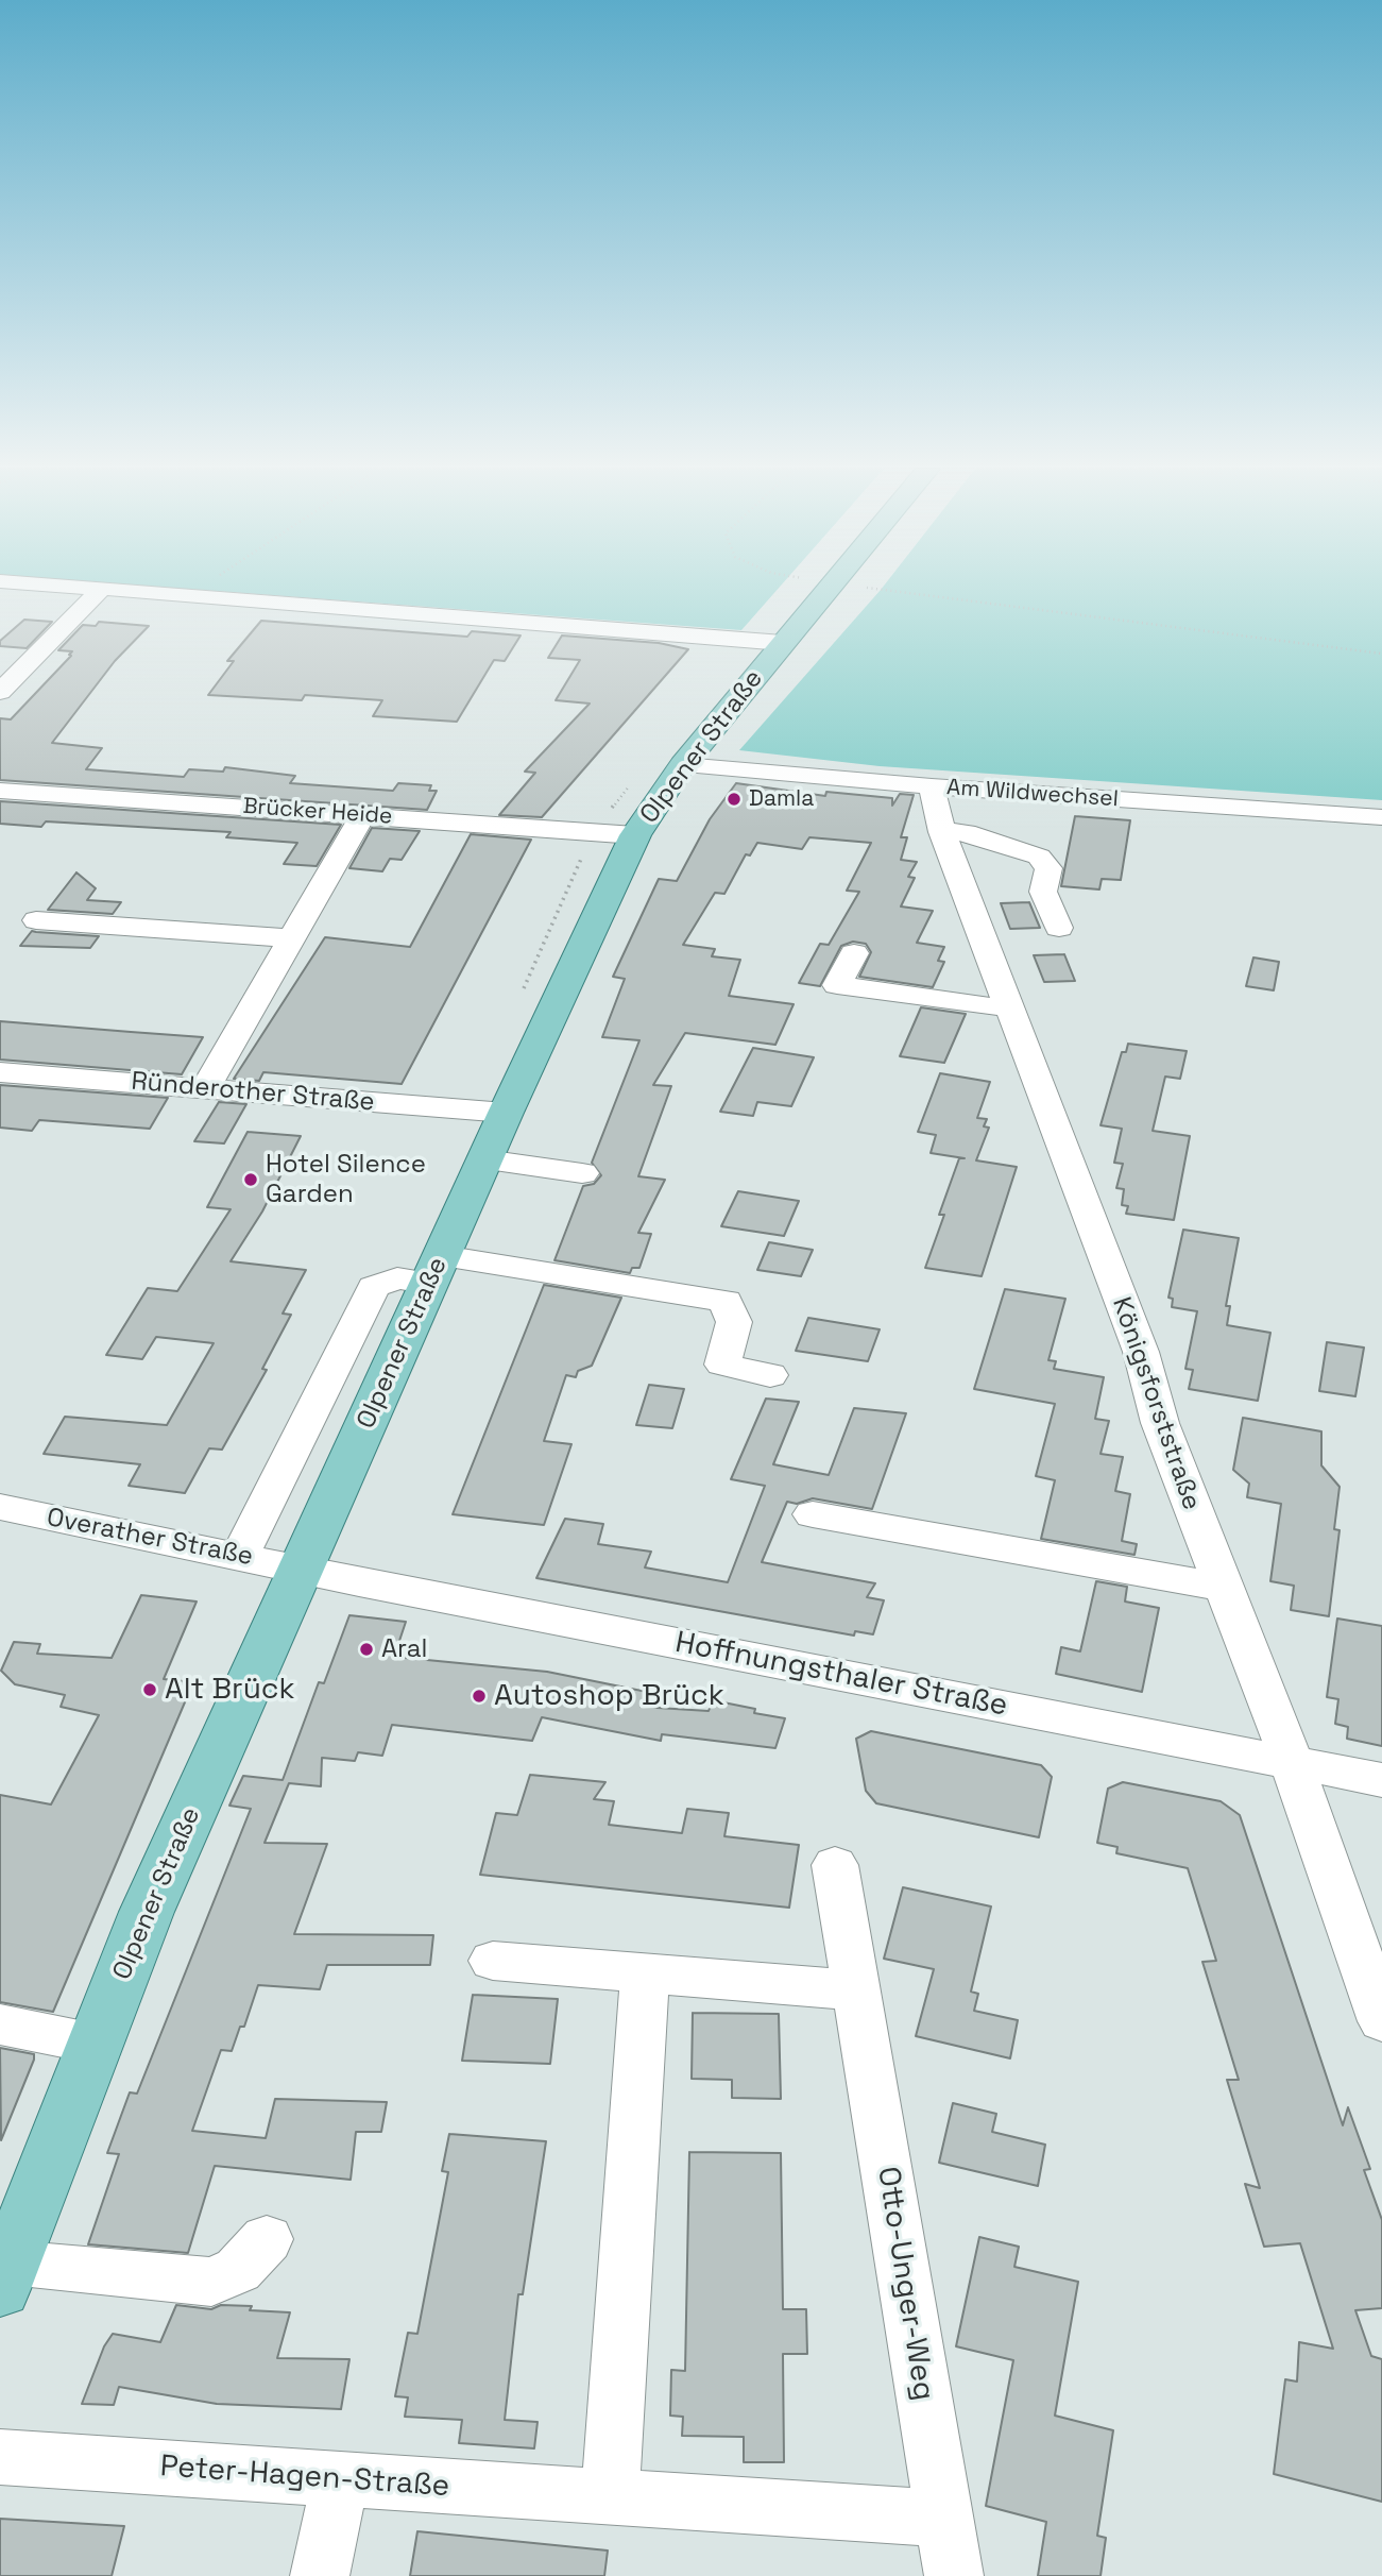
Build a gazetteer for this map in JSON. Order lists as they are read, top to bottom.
{
  "streets": {
    "main road": ["Olpener Straße"],
    "street": [
      "Am Wildwechsel",
      "Brücker Heide",
      "Ründerother Straße",
      "Königsforststraße",
      "Overather Straße",
      "Hoffnungsthaler Straße",
      "Otto-Unger-Weg",
      "Peter-Hagen-Straße"
    ]
  },
  "crossings": [
    ["Olpener Straße", "Am Wildwechsel"],
    ["Olpener Straße", "Brücker Heide"],
    ["Olpener Straße", "Ründerother Straße"],
    ["Olpener Straße", "Overather Straße"],
    ["Olpener Straße", "Hoffnungsthaler Straße"],
    ["Am Wildwechsel", "Königsforststraße"],
    ["Königsforststraße", "Hoffnungsthaler Straße"],
    ["Overather Straße", "Hoffnungsthaler Straße"],
    ["Otto-Unger-Weg", "Peter-Hagen-Straße"]
  ],
  "places": [
    "Damla",
    "Hotel Silence Garden",
    "Aral",
    "Alt Brück",
    "Autoshop Brück"
  ]
}
